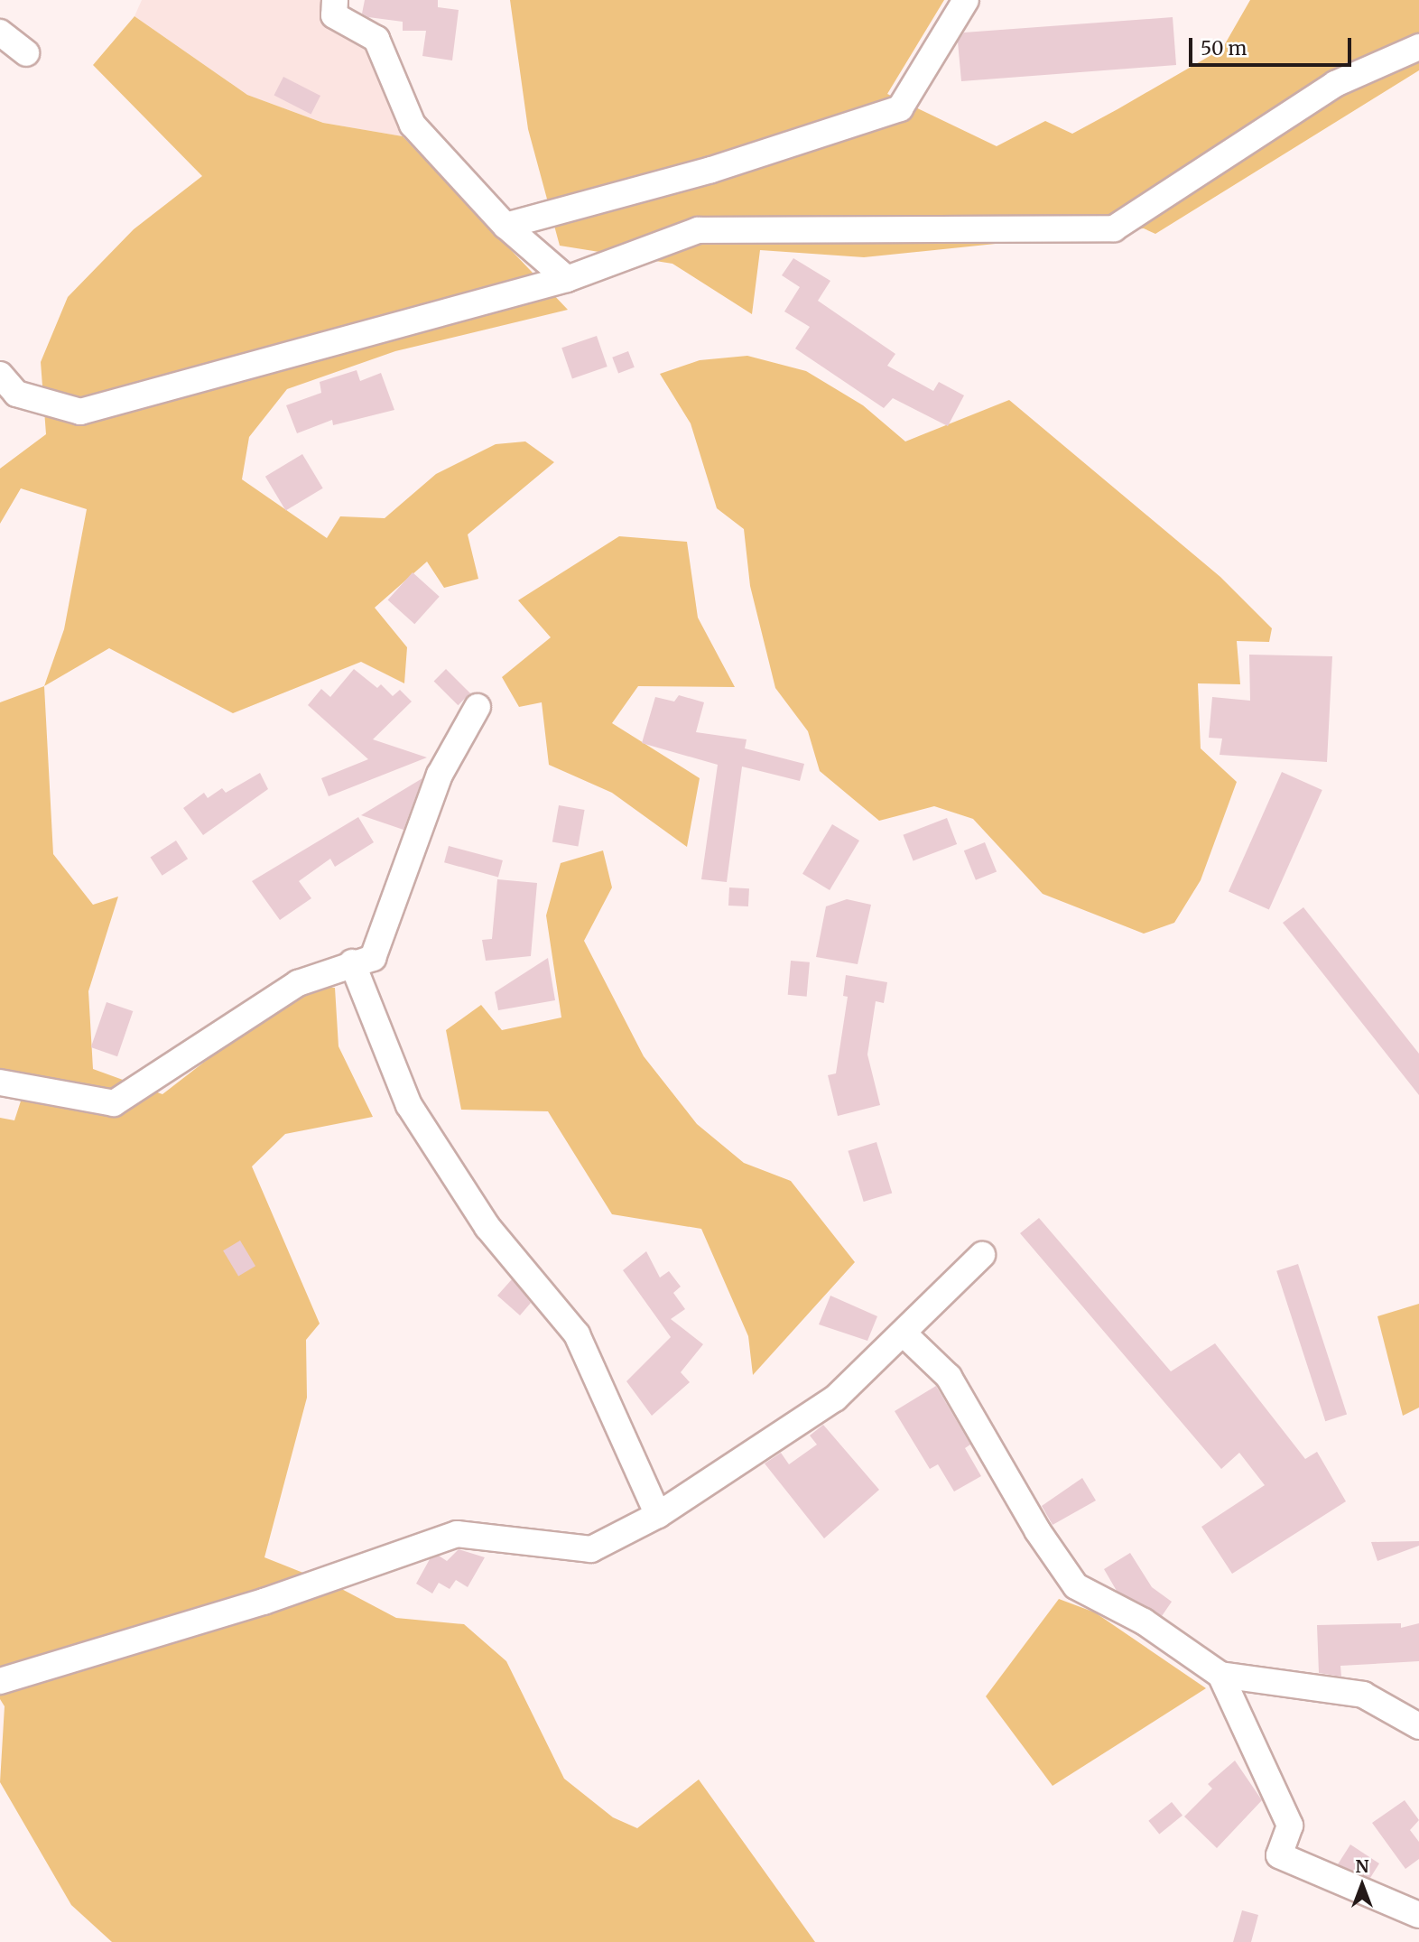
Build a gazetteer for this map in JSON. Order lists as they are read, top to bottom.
{
  "scale_bar": "50 m",
  "north": "top"
}
